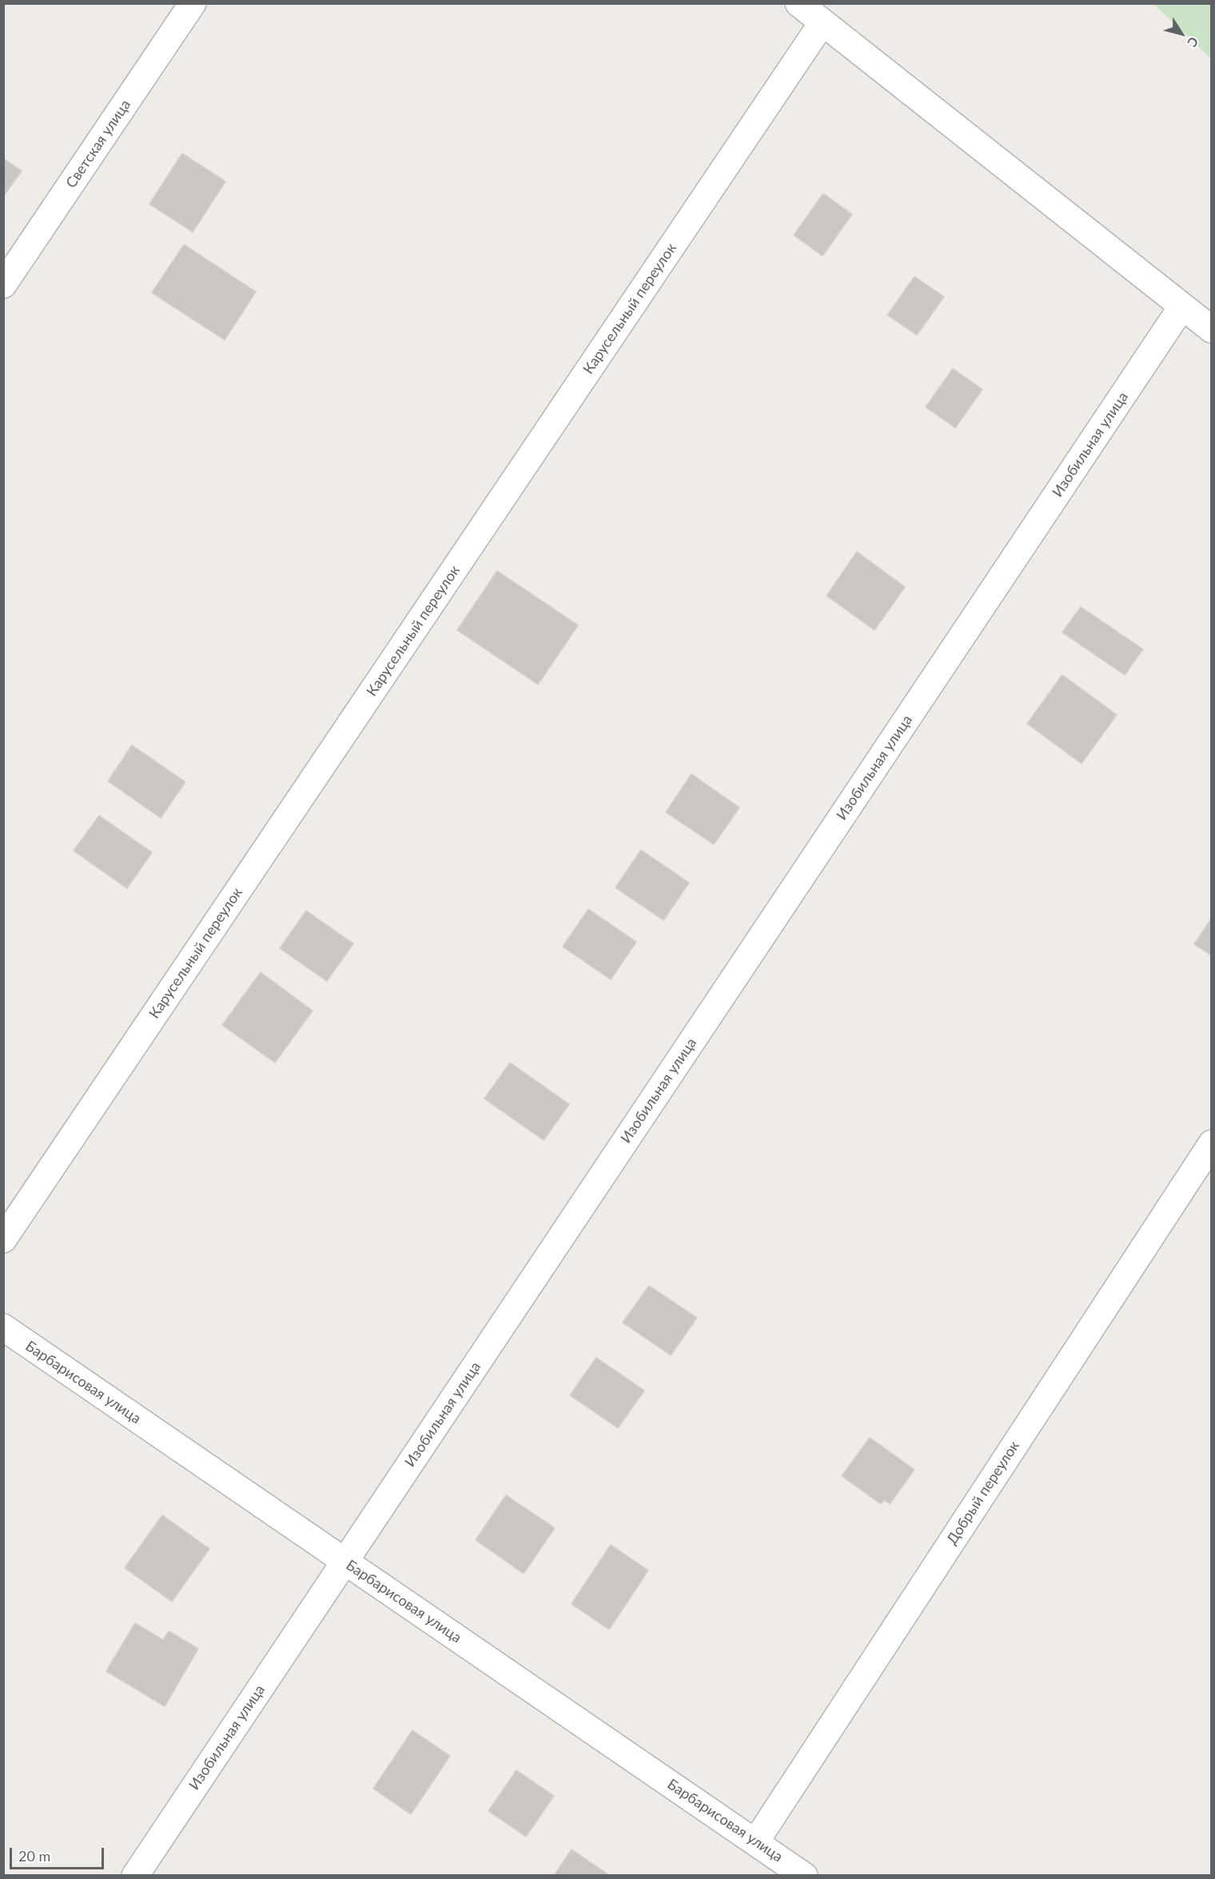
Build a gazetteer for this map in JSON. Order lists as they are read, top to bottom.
{
  "streets": {
    "street": [
      "Светская улица",
      "Карусельный переулок",
      "Изобильная улица",
      "Барбарисовая улица",
      "Добрый переулок"
    ]
  },
  "crossings": [
    ["Изобильная улица", "Барбарисовая улица"],
    ["Барбарисовая улица", "Добрый переулок"]
  ],
  "scale_bar": "20 m",
  "north": "bottom right"
}
